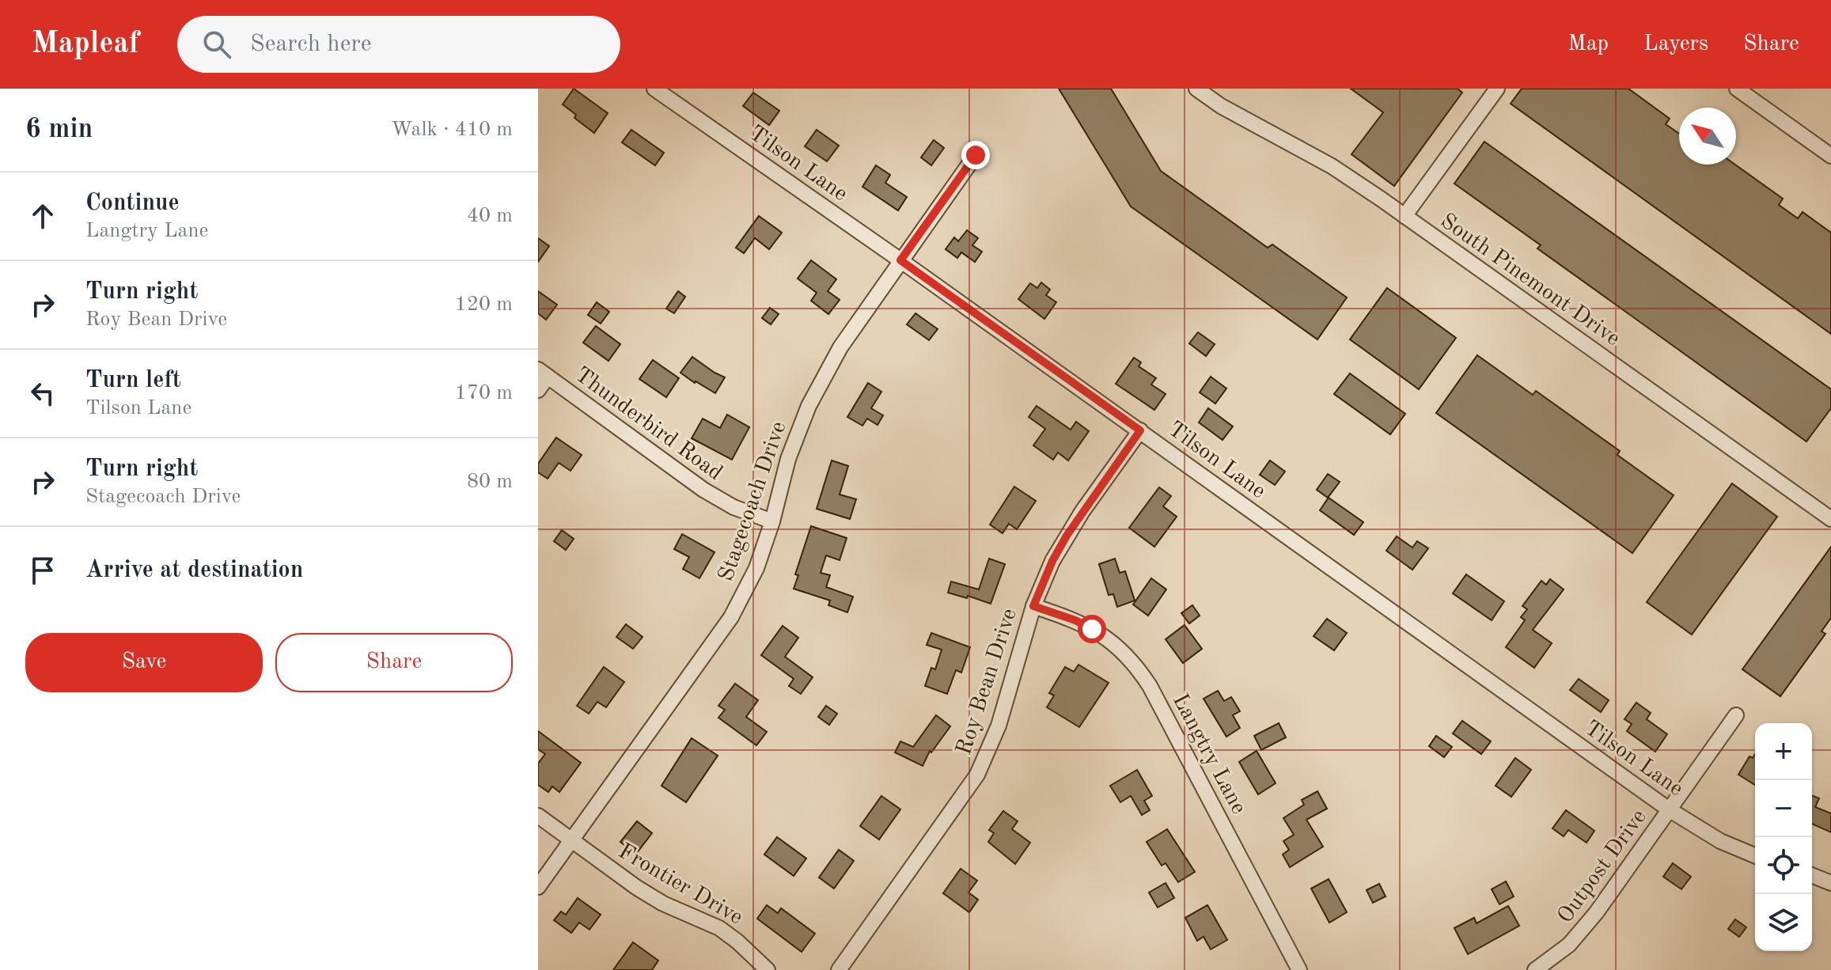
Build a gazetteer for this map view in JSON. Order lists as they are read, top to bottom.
{
  "streets": {
    "street": [
      "Tilson Lane",
      "South Pinemont Drive",
      "Thunderbird Road",
      "Stagecoach Drive",
      "Roy Bean Drive",
      "Langtry Lane",
      "Outpost Drive",
      "Frontier Drive"
    ]
  },
  "crossings": [
    ["Tilson Lane", "Stagecoach Drive"],
    ["Tilson Lane", "Roy Bean Drive"],
    ["Tilson Lane", "Outpost Drive"],
    ["Thunderbird Road", "Stagecoach Drive"],
    ["Stagecoach Drive", "Frontier Drive"],
    ["Roy Bean Drive", "Langtry Lane"]
  ],
  "north": "top left",
  "page": {
    "header": "Mapleaf",
    "search": "Search here",
    "nav": ["Map", "Layers", "Share"],
    "heading": ["6 min", "Walk · 410 m"],
    "list": [
      ["Continue", "Langtry Lane", "40 m"],
      ["Turn right", "Roy Bean Drive", "120 m"],
      ["Turn left", "Tilson Lane", "170 m"],
      ["Turn right", "Stagecoach Drive", "80 m"],
      "Arrive at destination"
    ],
    "buttons": ["Save", "Share"],
    "map_buttons": ["+", "−"]
  }
}
